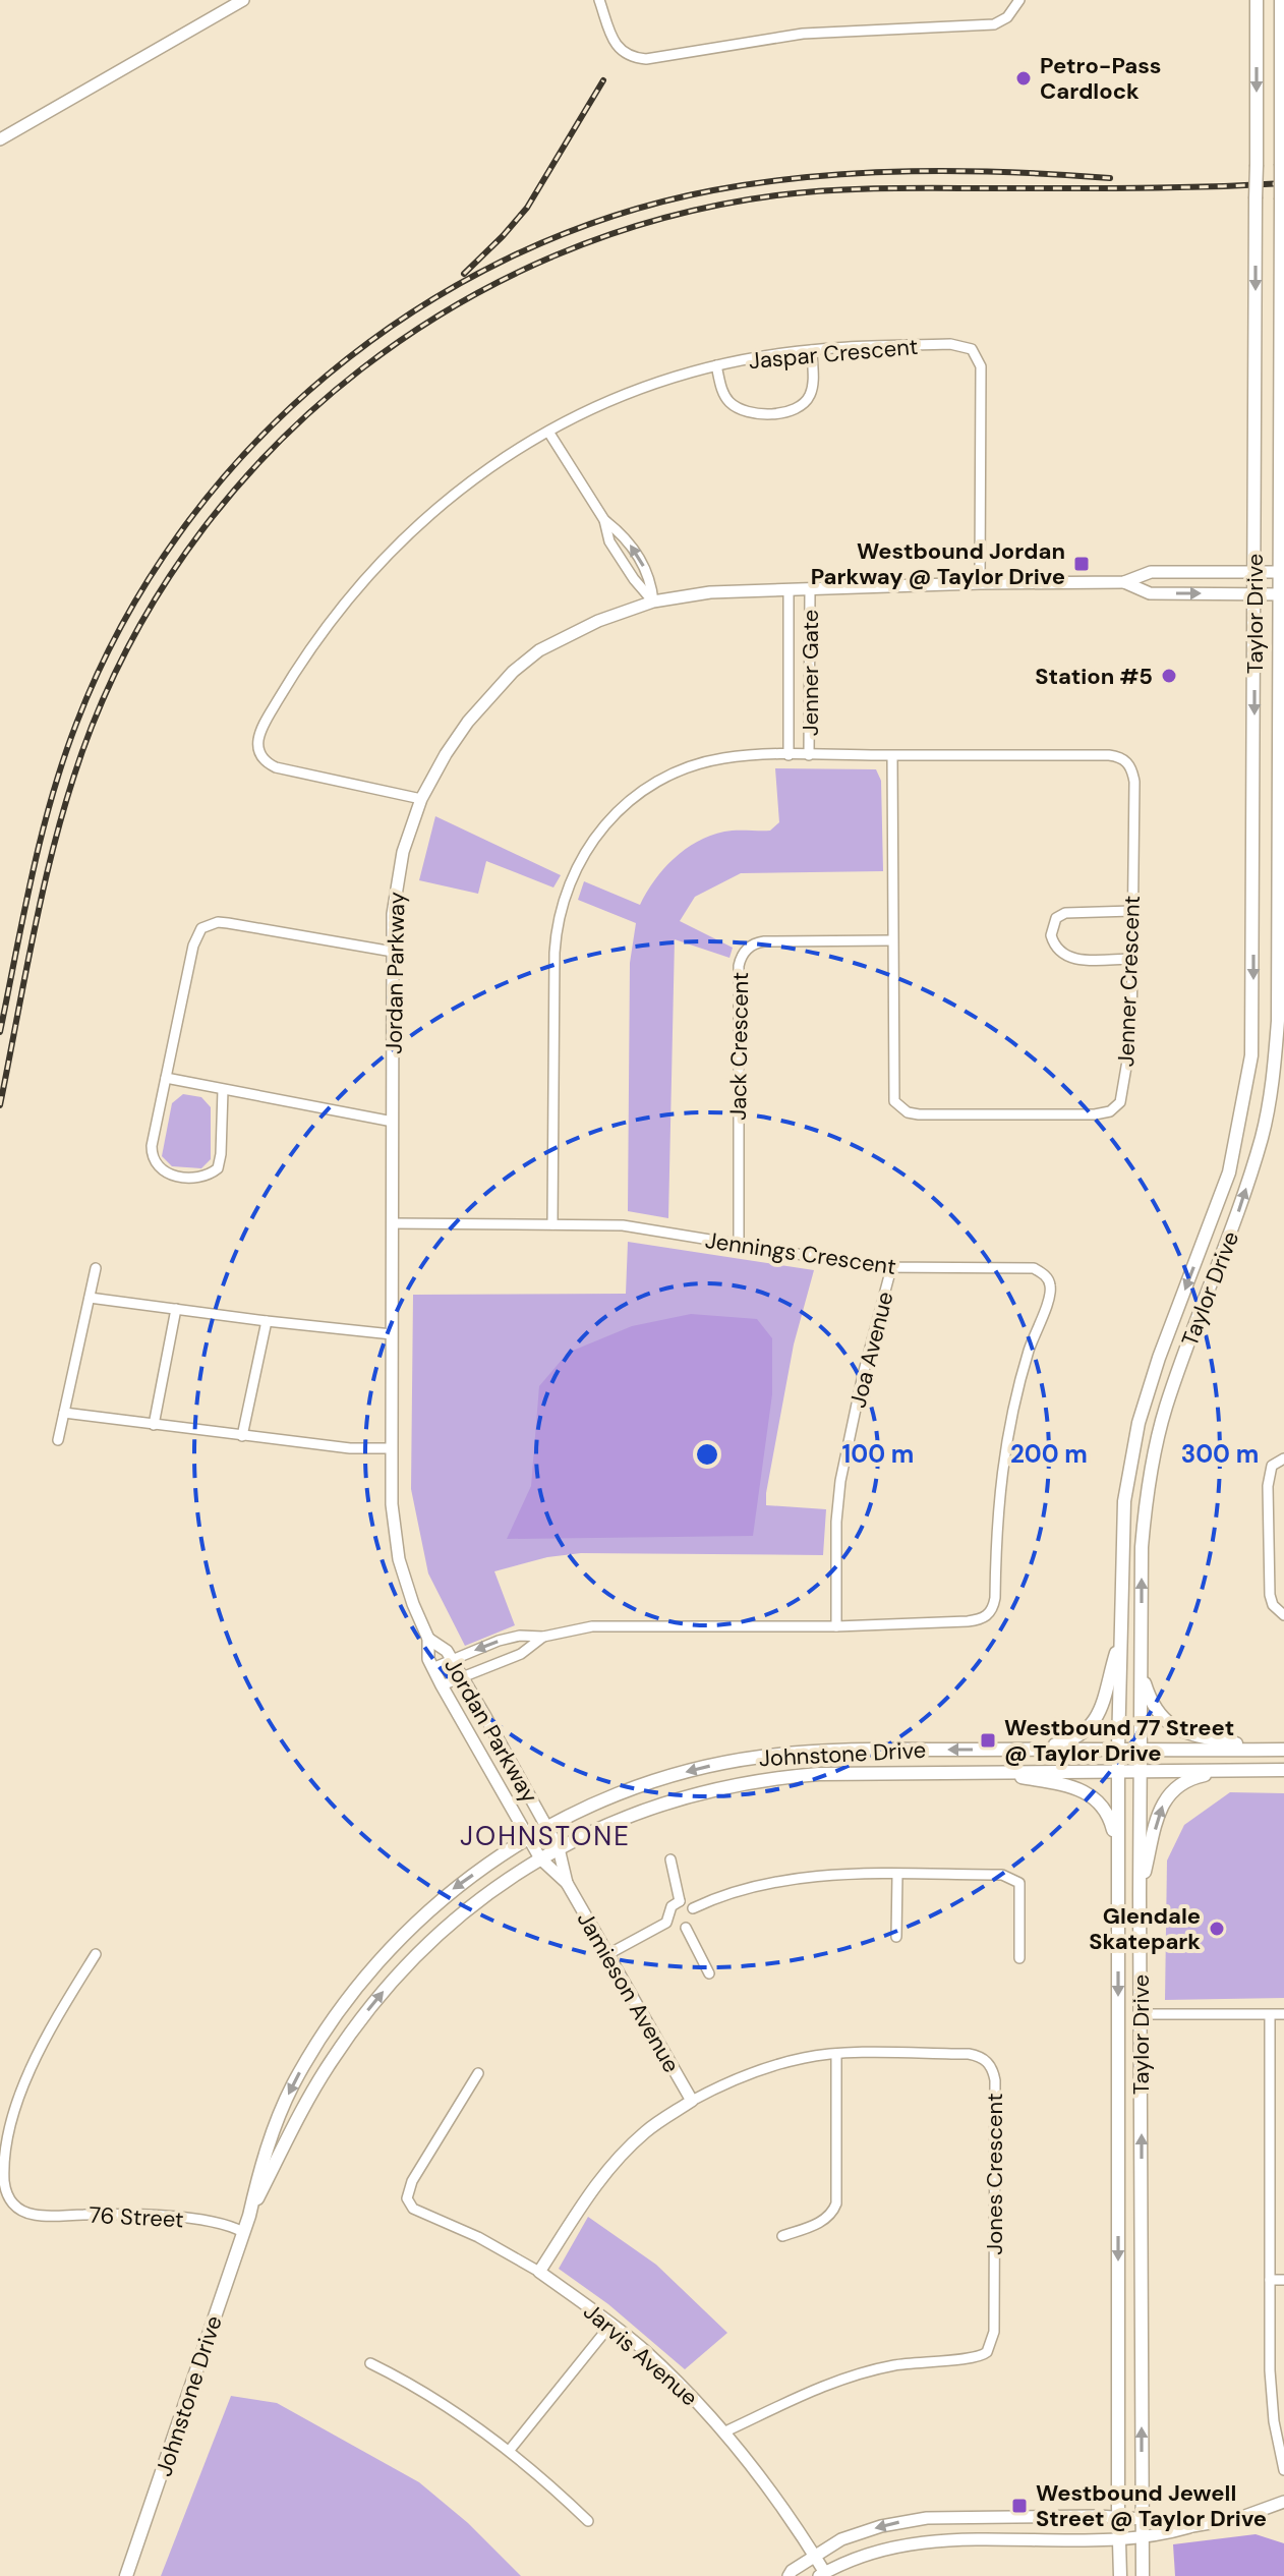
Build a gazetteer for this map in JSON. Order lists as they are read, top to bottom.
{
  "streets": {
    "main road": ["Taylor Drive", "Johnstone Drive"],
    "street": [
      "Jaspar Crescent",
      "Jenner Gate",
      "Jordan Parkway",
      "Jenner Crescent",
      "Jack Crescent",
      "Jennings Crescent",
      "Joa Avenue",
      "Jamieson Avenue",
      "Jones Crescent",
      "76 Street",
      "Jarvis Avenue"
    ]
  },
  "crossings": [
    ["Jaspar Crescent", "Jordan Parkway"],
    ["Taylor Drive", "Jordan Parkway"],
    ["Taylor Drive", "Johnstone Drive"],
    ["Jenner Gate", "Jordan Parkway"],
    ["Jenner Gate", "Jenner Crescent"],
    ["Jordan Parkway", "Jennings Crescent"],
    ["Jordan Parkway", "Johnstone Drive"],
    ["Jordan Parkway", "Jamieson Avenue"],
    ["Jenner Crescent", "Jack Crescent"],
    ["Jenner Crescent", "Jennings Crescent"],
    ["Jack Crescent", "Jennings Crescent"],
    ["Jennings Crescent", "Joa Avenue"],
    ["Johnstone Drive", "Jamieson Avenue"],
    ["Johnstone Drive", "76 Street"],
    ["Jamieson Avenue", "Jones Crescent"],
    ["Jones Crescent", "Jarvis Avenue"]
  ],
  "districts": ["JOHNSTONE"],
  "places": {
    "other": ["Petro-Pass Cardlock", "Station #5", "Glendale Skatepark"],
    "transit": ["Westbound Jordan Parkway @ Taylor Drive", "Westbound 77 Street @ Taylor Drive", "Westbound Jewell Street @ Taylor Drive"]
  },
  "rings": ["100 m", "200 m", "300 m"]
}
